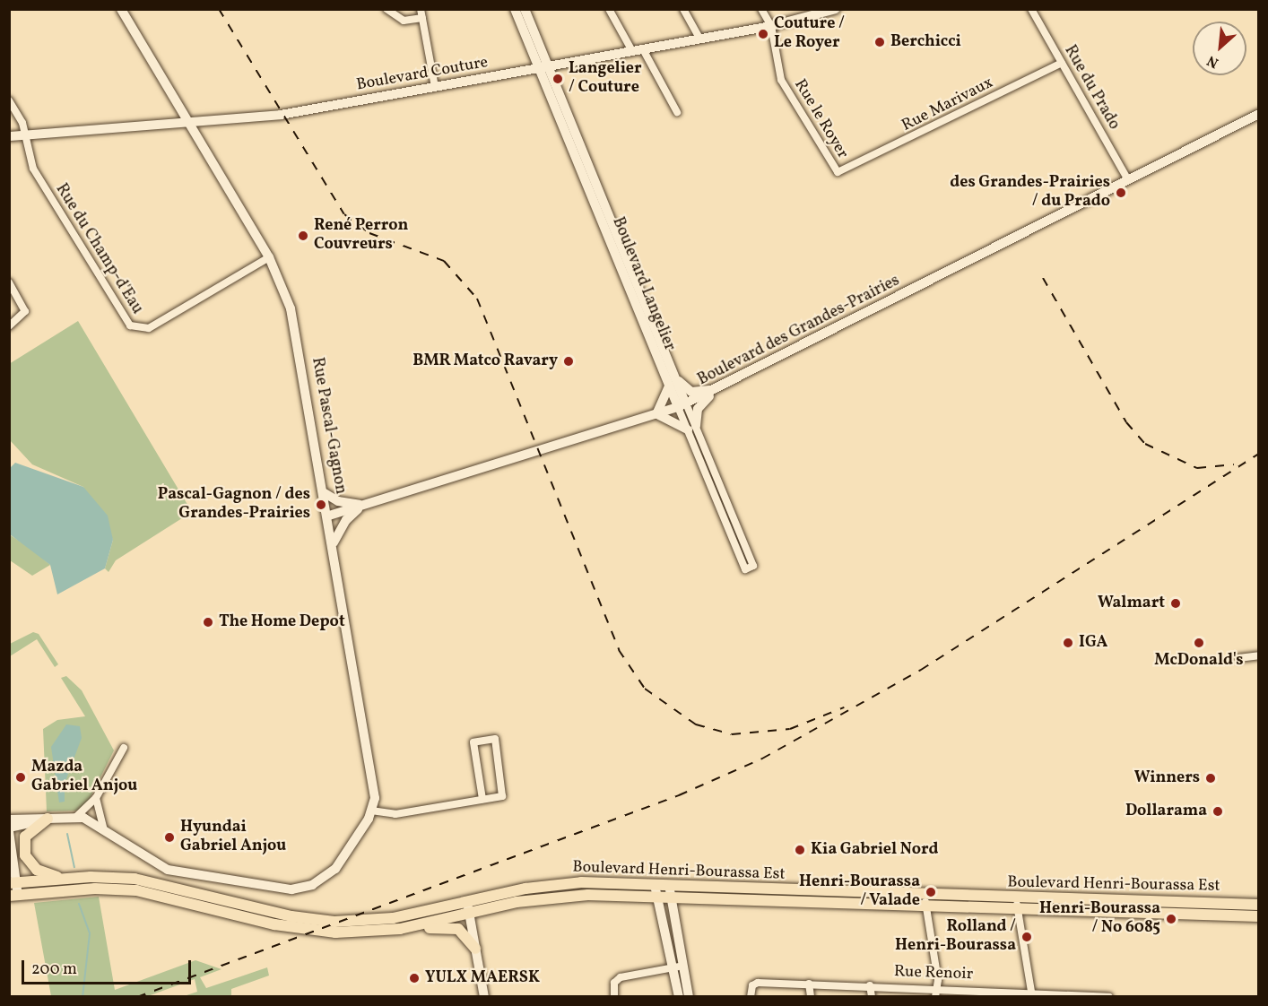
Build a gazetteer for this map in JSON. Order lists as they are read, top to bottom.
{
  "streets": {
    "main road": ["Boulevard Henri-Bourassa Est"],
    "street": [
      "Boulevard Couture",
      "Rue du Prado",
      "Rue Marivaux",
      "Rue le Royer",
      "Rue du Champ-d'Eau",
      "Boulevard Langelier",
      "Boulevard des Grandes-Prairies",
      "Rue Pascal-Gagnon",
      "Rue Renoir"
    ]
  },
  "crossings": [
    ["Boulevard Couture", "Rue le Royer"],
    ["Boulevard Couture", "Rue du Champ-d'Eau"],
    ["Boulevard Couture", "Boulevard Langelier"],
    ["Boulevard Couture", "Rue Pascal-Gagnon"],
    ["Rue du Prado", "Rue Marivaux"],
    ["Rue du Prado", "Boulevard des Grandes-Prairies"],
    ["Rue Marivaux", "Rue le Royer"],
    ["Rue du Champ-d'Eau", "Rue Pascal-Gagnon"],
    ["Boulevard Langelier", "Boulevard des Grandes-Prairies"],
    ["Boulevard des Grandes-Prairies", "Rue Pascal-Gagnon"]
  ],
  "places": [
    "Couture / Le Royer",
    "Berchicci",
    "Langelier / Couture",
    "des Grandes-Prairies / du Prado",
    "René Perron Couvreurs",
    "BMR Matco Ravary",
    "Pascal-Gagnon / des Grandes-Prairies",
    "Walmart",
    "The Home Depot",
    "IGA",
    "McDonald's",
    "Mazda Gabriel Anjou",
    "Winners",
    "Dollarama",
    "Hyundai Gabriel Anjou",
    "Kia Gabriel Nord",
    "Henri-Bourassa / Valade",
    "Henri-Bourassa / No 6085",
    "Rolland / Henri-Bourassa",
    "YULX MAERSK"
  ],
  "scale_bar": "200 m",
  "north": "bottom left"
}
